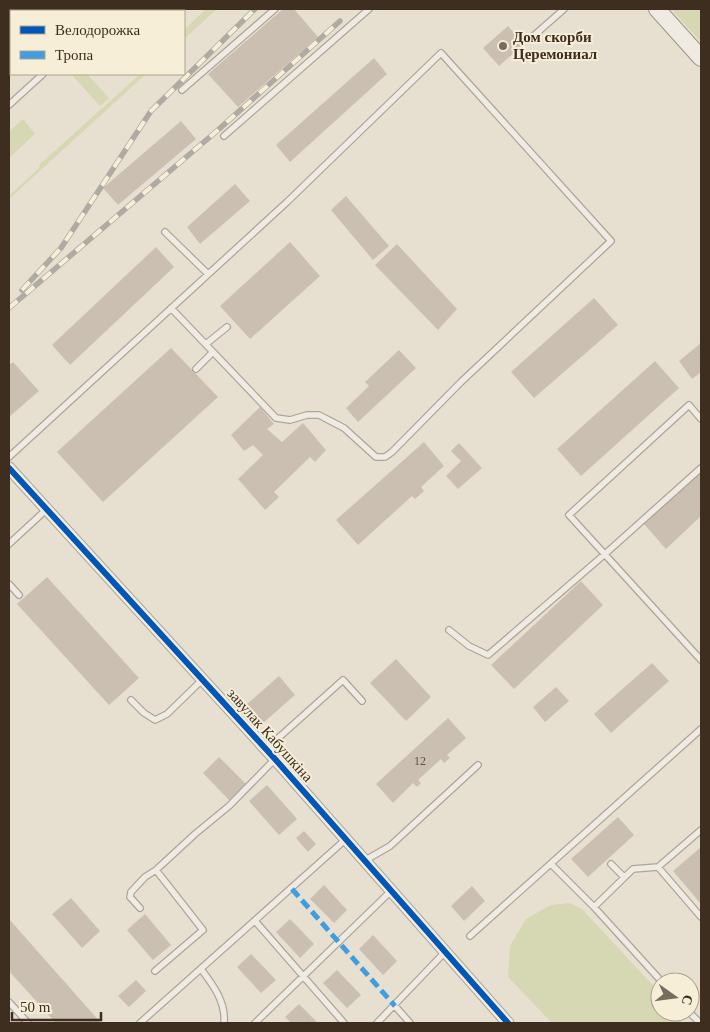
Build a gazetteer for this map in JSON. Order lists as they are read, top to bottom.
{
  "streets": {
    "street": ["завулак Кабушкіна"]
  },
  "places": ["Дом скорби Церемониал"],
  "house_numbers": ["12"],
  "legend": ["Велодорожка", "Тропа"],
  "scale_bar": "50 m",
  "north": "right"
}
